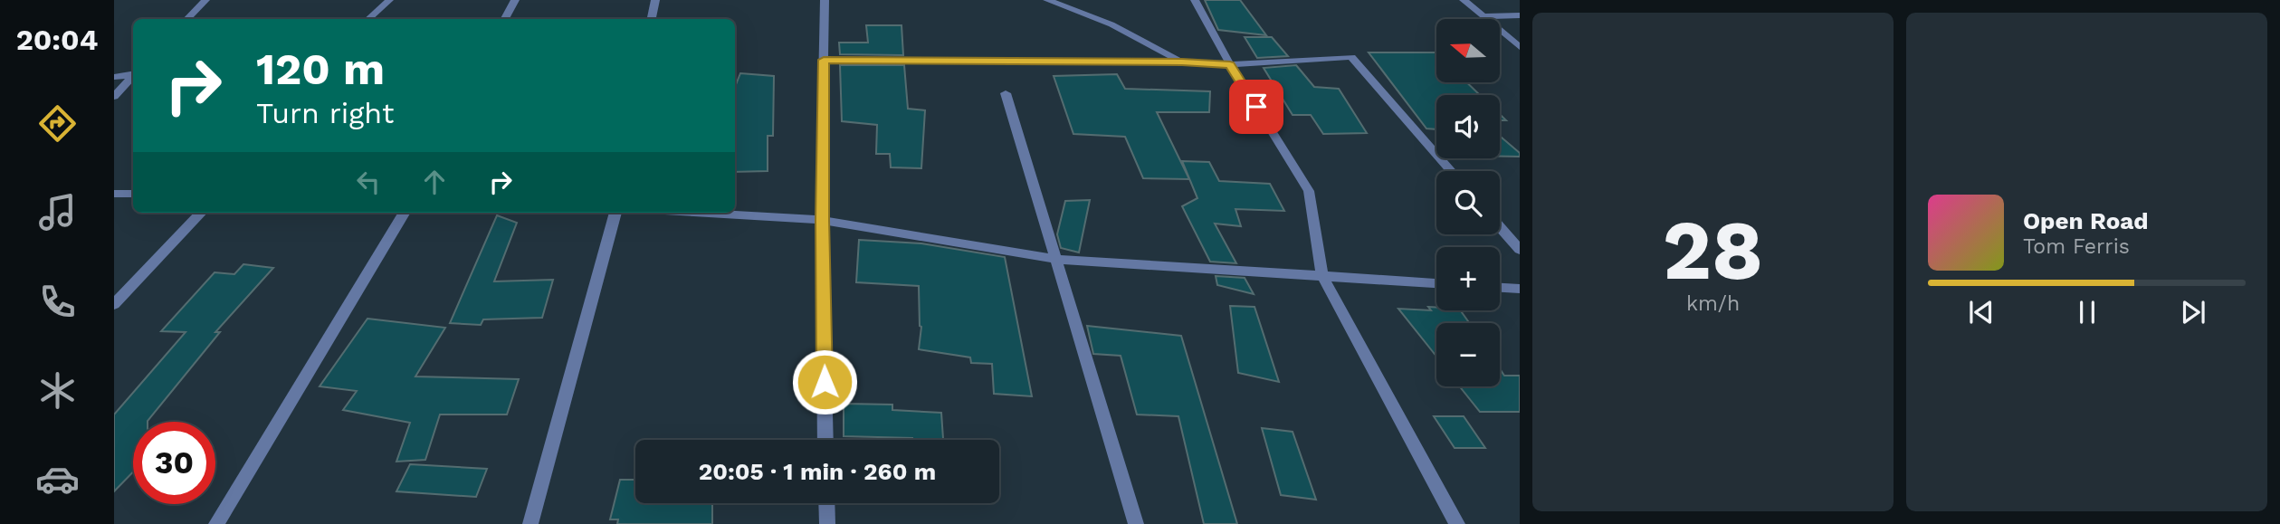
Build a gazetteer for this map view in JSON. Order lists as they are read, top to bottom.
{
  "north": "left",
  "page": {
    "tabs": "20:04",
    "tile": ["28", "km/h"],
    "map_buttons": ["+", "−"],
    "turn": ["120 m", "Turn right"],
    "song": ["Open Road", "Tom Ferris"],
    "limit": "30",
    "trip": "20:05 · 1 min · 260 m"
  }
}
